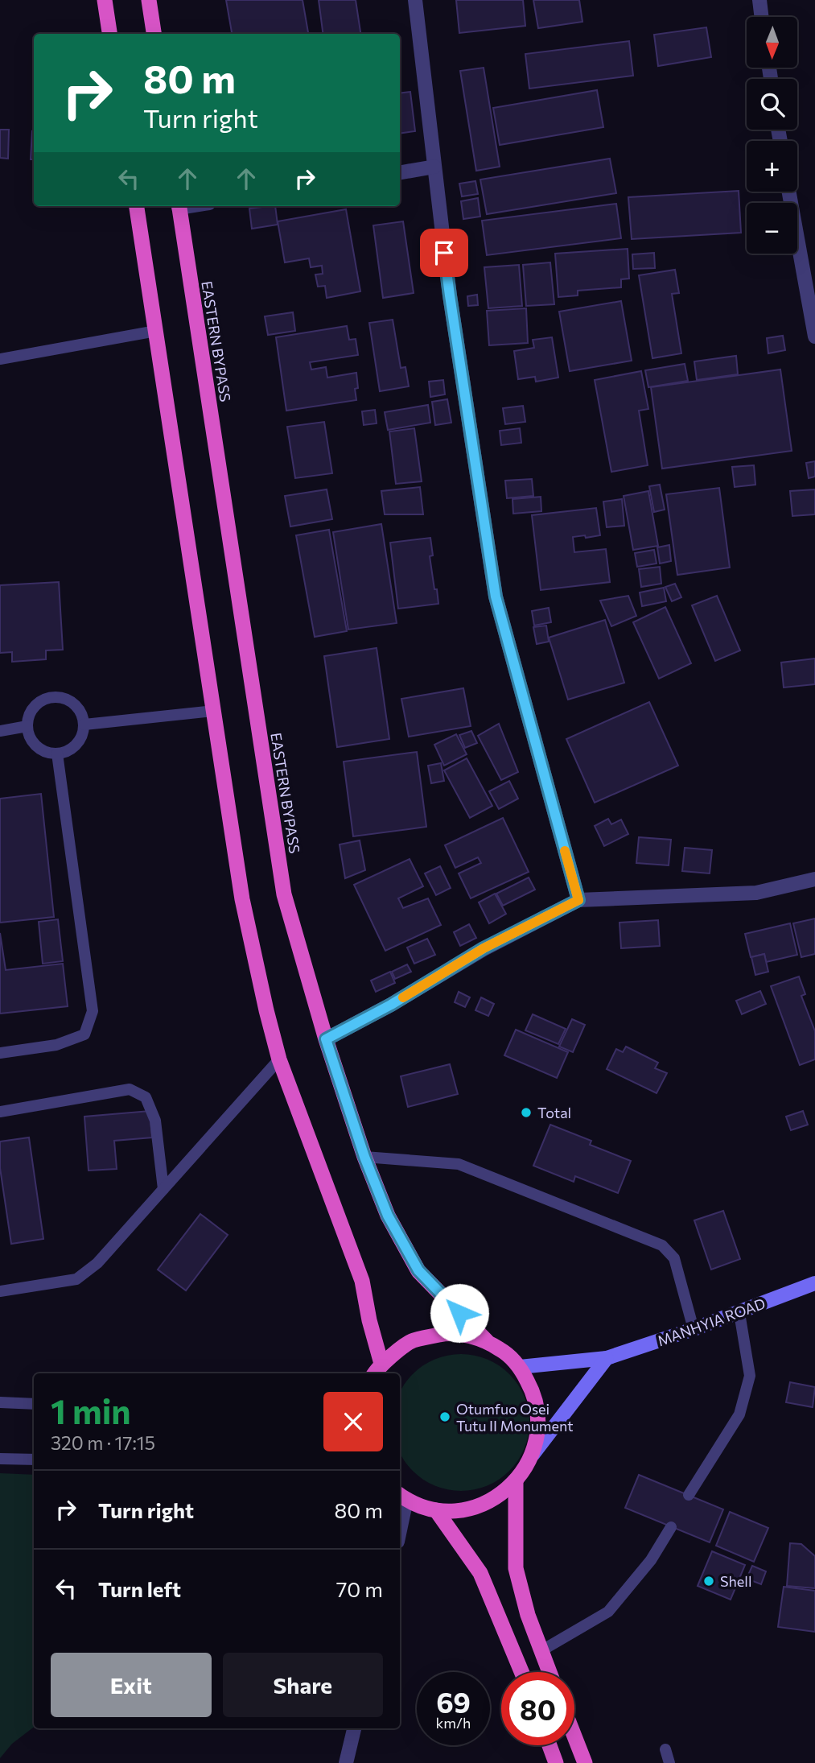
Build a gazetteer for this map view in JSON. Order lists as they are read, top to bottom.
{
  "streets": {
    "highway": ["EASTERN BYPASS"],
    "main road": ["MANHYIA ROAD"]
  },
  "places": ["Total", "Otumfuo Osei Tutu II Monument", "Shell"],
  "north": "bottom",
  "page": {
    "map_buttons": ["+", "−"],
    "turn": ["80 m", "Turn right"],
    "heading": ["1 min", "320 m · 17:15"],
    "list": [
      {
        "name": "Turn right",
        "value": "80 m"
      },
      {
        "name": "Turn left",
        "value": "70 m"
      }
    ],
    "buttons": ["Exit", "Share"],
    "speed": "69 km/h",
    "limit": "80"
  }
}
